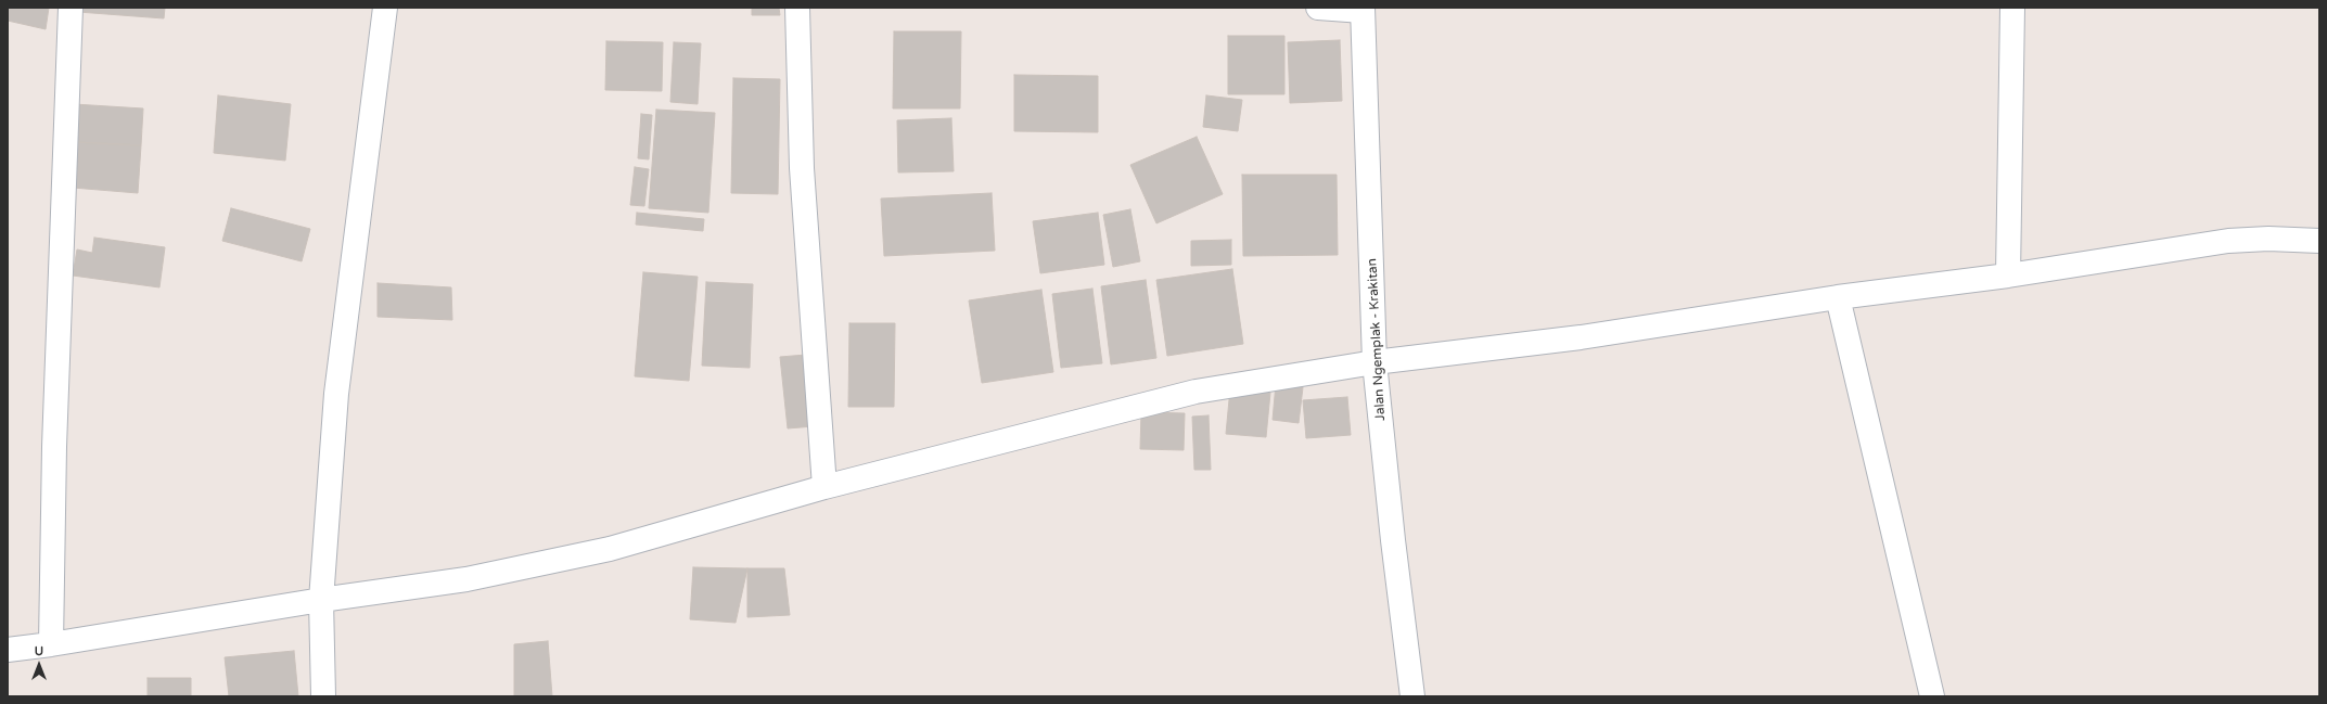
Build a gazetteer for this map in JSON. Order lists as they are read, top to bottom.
{
  "streets": {
    "street": ["Jalan Ngemplak - Krakitan"]
  },
  "north": "top"
}
